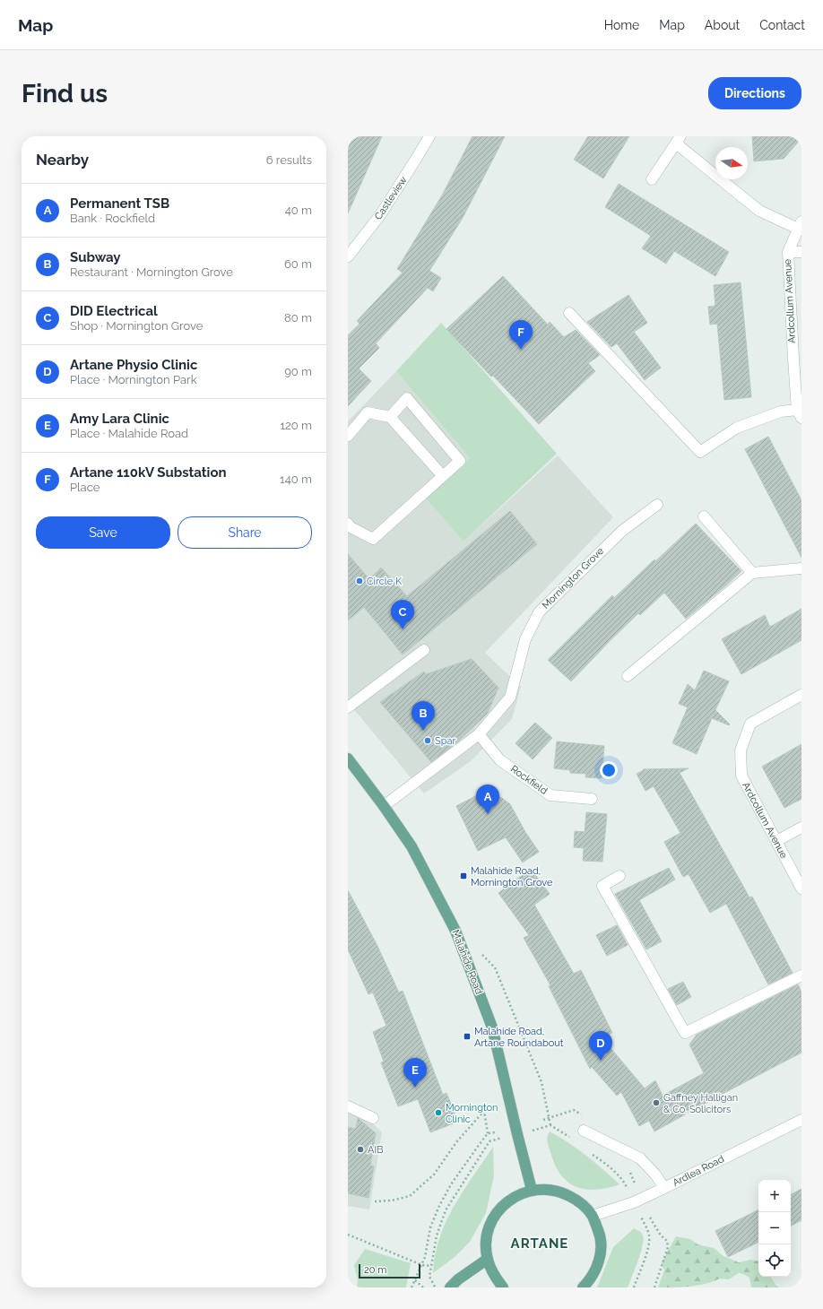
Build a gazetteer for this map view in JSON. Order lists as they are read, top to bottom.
{
  "streets": {
    "main road": ["Malahide Road"],
    "street": [
      "Castleview",
      "Ardcollum Avenue",
      "Mornington Grove",
      "Rockfield",
      "Ardlea Road"
    ]
  },
  "crossings": [
    ["Mornington Grove", "Rockfield"],
    ["Mornington Grove", "Malahide Road"]
  ],
  "districts": ["ARTANE"],
  "places": {
    "other": [
      "Circle K",
      "Spar",
      "Gaffney Halligan & Co. Solicitors",
      "Mornington Clinic",
      "AIB"
    ],
    "transit": ["Malahide Road, Mornington Grove", "Malahide Road, Artane Roundabout"]
  },
  "scale_bar": "20 m",
  "north": "right",
  "page": {
    "header": "Map",
    "nav": [
      "Home",
      "Map",
      "About",
      "Contact"
    ],
    "buttons": [
      "Directions",
      ["Save", "Share"]
    ],
    "title": "Find us",
    "heading": ["Nearby", "6 results"],
    "list": [
      {
        "mark": "A",
        "name": "Permanent TSB",
        "note": "Bank · Rockfield",
        "value": "40 m"
      },
      {
        "mark": "B",
        "name": "Subway",
        "note": "Restaurant · Mornington Grove",
        "value": "60 m"
      },
      {
        "mark": "C",
        "name": "DID Electrical",
        "note": "Shop · Mornington Grove",
        "value": "80 m"
      },
      {
        "mark": "D",
        "name": "Artane Physio Clinic",
        "note": "Place · Mornington Park",
        "value": "90 m"
      },
      {
        "mark": "E",
        "name": "Amy Lara Clinic",
        "note": "Place · Malahide Road",
        "value": "120 m"
      },
      {
        "mark": "F",
        "name": "Artane 110kV Substation",
        "note": "Place",
        "value": "140 m"
      }
    ],
    "pins": [
      "F",
      "C",
      "B",
      "A",
      "D",
      "E"
    ],
    "map_buttons": ["+", "−"],
    "scale": "20 m"
  }
}
